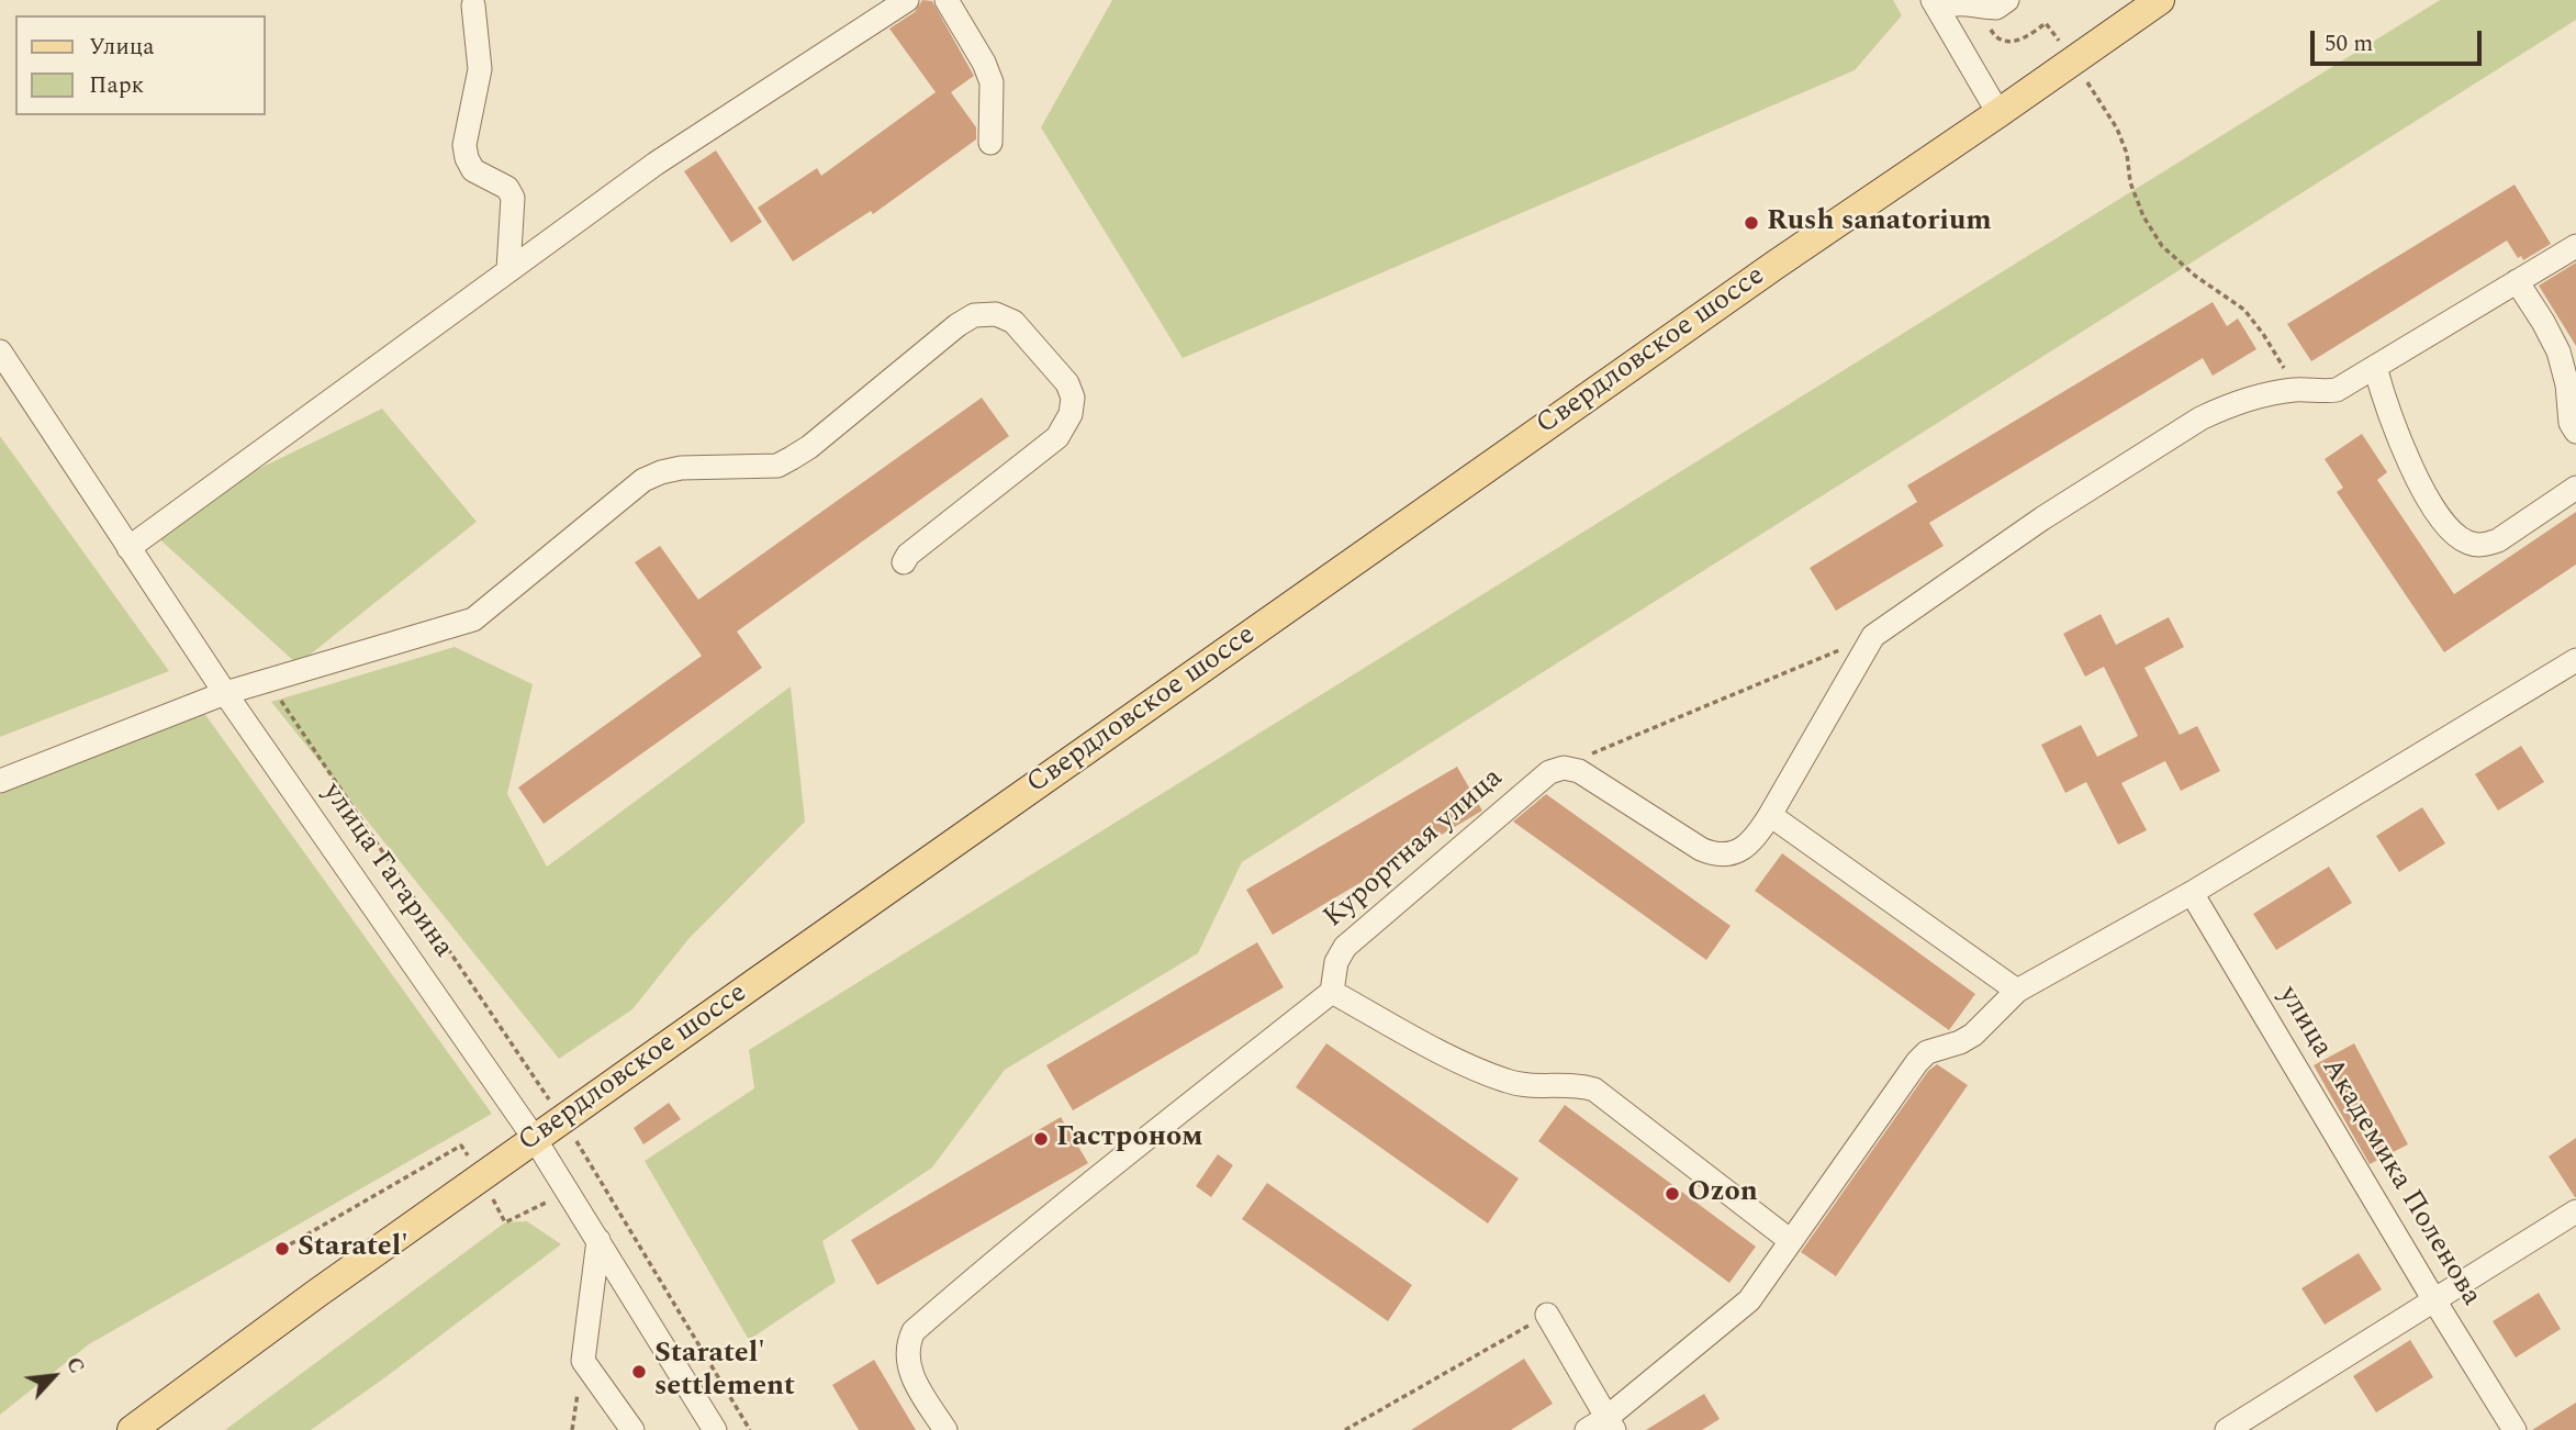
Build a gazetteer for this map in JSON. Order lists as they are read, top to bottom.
{
  "streets": {
    "main road": ["Свердловское шоссе"],
    "street": ["Курортная улица", "улица Гагарина", "улица Академика Поленова"]
  },
  "crossings": [
    ["Свердловское шоссе", "улица Гагарина"]
  ],
  "places": [
    "Rush sanatorium",
    "Гастроном",
    "Ozon",
    "Staratel'",
    "Staratel' settlement"
  ],
  "legend": ["Улица", "Парк"],
  "scale_bar": "50 m",
  "north": "top right"
}
